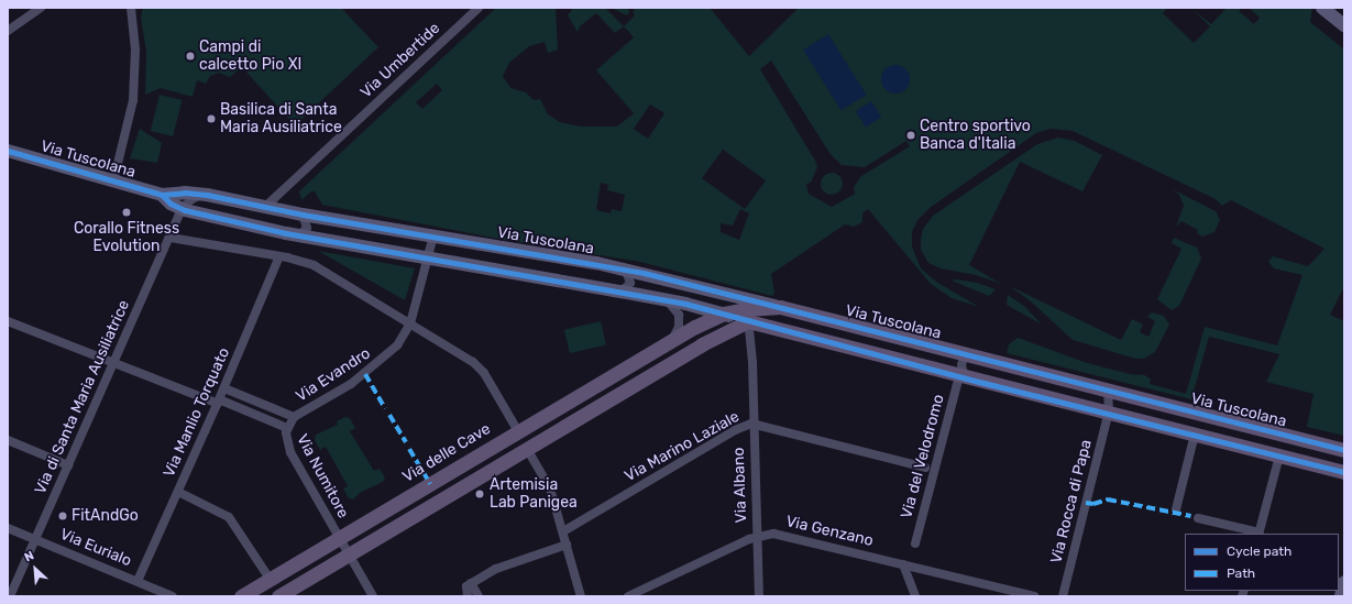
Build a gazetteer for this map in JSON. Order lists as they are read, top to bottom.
{
  "streets": {
    "main road": ["Via Tuscolana", "Via delle Cave"],
    "street": [
      "Via Umbertide",
      "Via Evandro",
      "Via di Santa Maria Ausiliatrice",
      "Via Manlio Torquato",
      "Via Marino Laziale",
      "Via del Velodromo",
      "Via Numitore",
      "Via Albano",
      "Via Rocca di Papa",
      "Via Genzano",
      "Via Eurialo"
    ]
  },
  "crossings": [
    ["Via Umbertide", "Via Tuscolana"],
    ["Via Tuscolana", "Via Evandro"],
    ["Via Tuscolana", "Via di Santa Maria Ausiliatrice"],
    ["Via Tuscolana", "Via delle Cave"],
    ["Via Evandro", "Via Numitore"],
    ["Via di Santa Maria Ausiliatrice", "Via Eurialo"],
    ["Via Manlio Torquato", "Via Eurialo"],
    ["Via Marino Laziale", "Via Albano"],
    ["Via delle Cave", "Via Numitore"],
    ["Via delle Cave", "Via Albano"],
    ["Via Albano", "Via Genzano"]
  ],
  "places": [
    "Campi di calcetto Pio XI",
    "Basilica di Santa Maria Ausiliatrice",
    "Centro sportivo Banca d'Italia",
    "Corallo Fitness Evolution",
    "Artemisia Lab Panigea",
    "FitAndGo"
  ],
  "legend": ["Cycle path", "Path"],
  "north": "top left"
}
